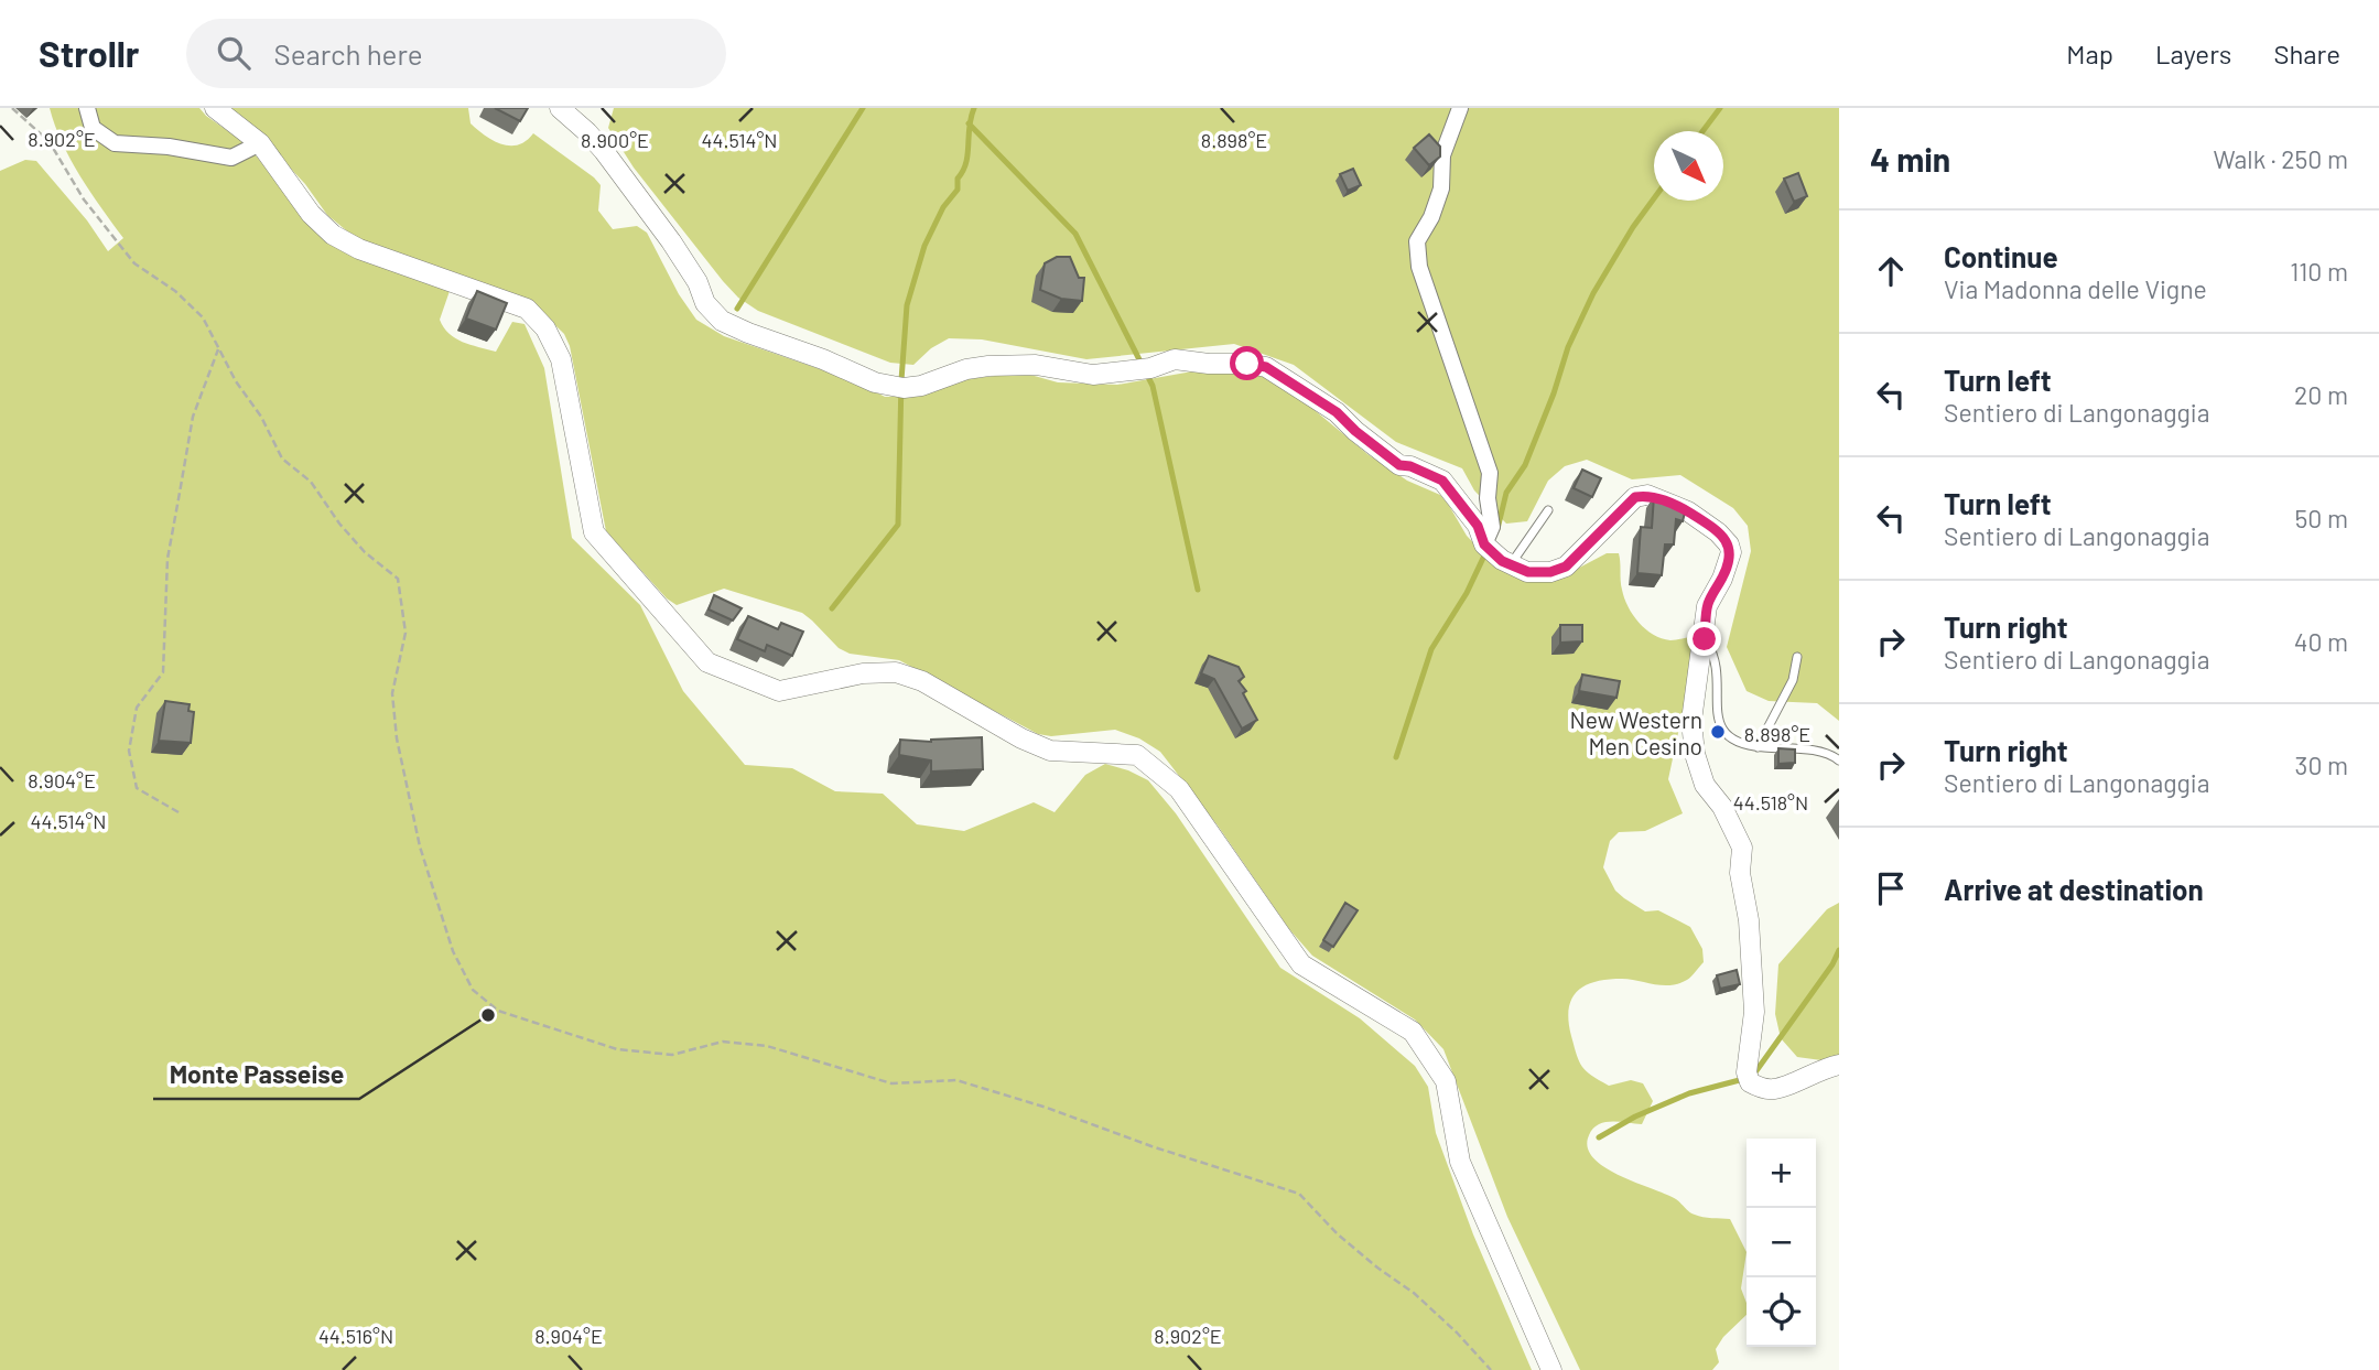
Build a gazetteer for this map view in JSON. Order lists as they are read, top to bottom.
{
  "places": ["New Western Men Cesino", "Monte Passeise"],
  "north": "bottom right",
  "page": {
    "header": "Strollr",
    "search": "Search here",
    "nav": ["Map", "Layers", "Share"],
    "heading": ["4 min", "Walk · 250 m"],
    "list": [
      ["Continue", "Via Madonna delle Vigne", "110 m"],
      ["Turn left", "Sentiero di Langonaggia", "20 m"],
      ["Turn left", "Sentiero di Langonaggia", "50 m"],
      ["Turn right", "Sentiero di Langonaggia", "40 m"],
      ["Turn right", "Sentiero di Langonaggia", "30 m"],
      "Arrive at destination"
    ],
    "map_buttons": ["+", "−"]
  },
  "coordinates": [
    "8.902°E",
    "44.514°N",
    "8.900°E",
    "8.898°E",
    "8.904°E",
    "44.518°N",
    "44.516°N"
  ]
}
